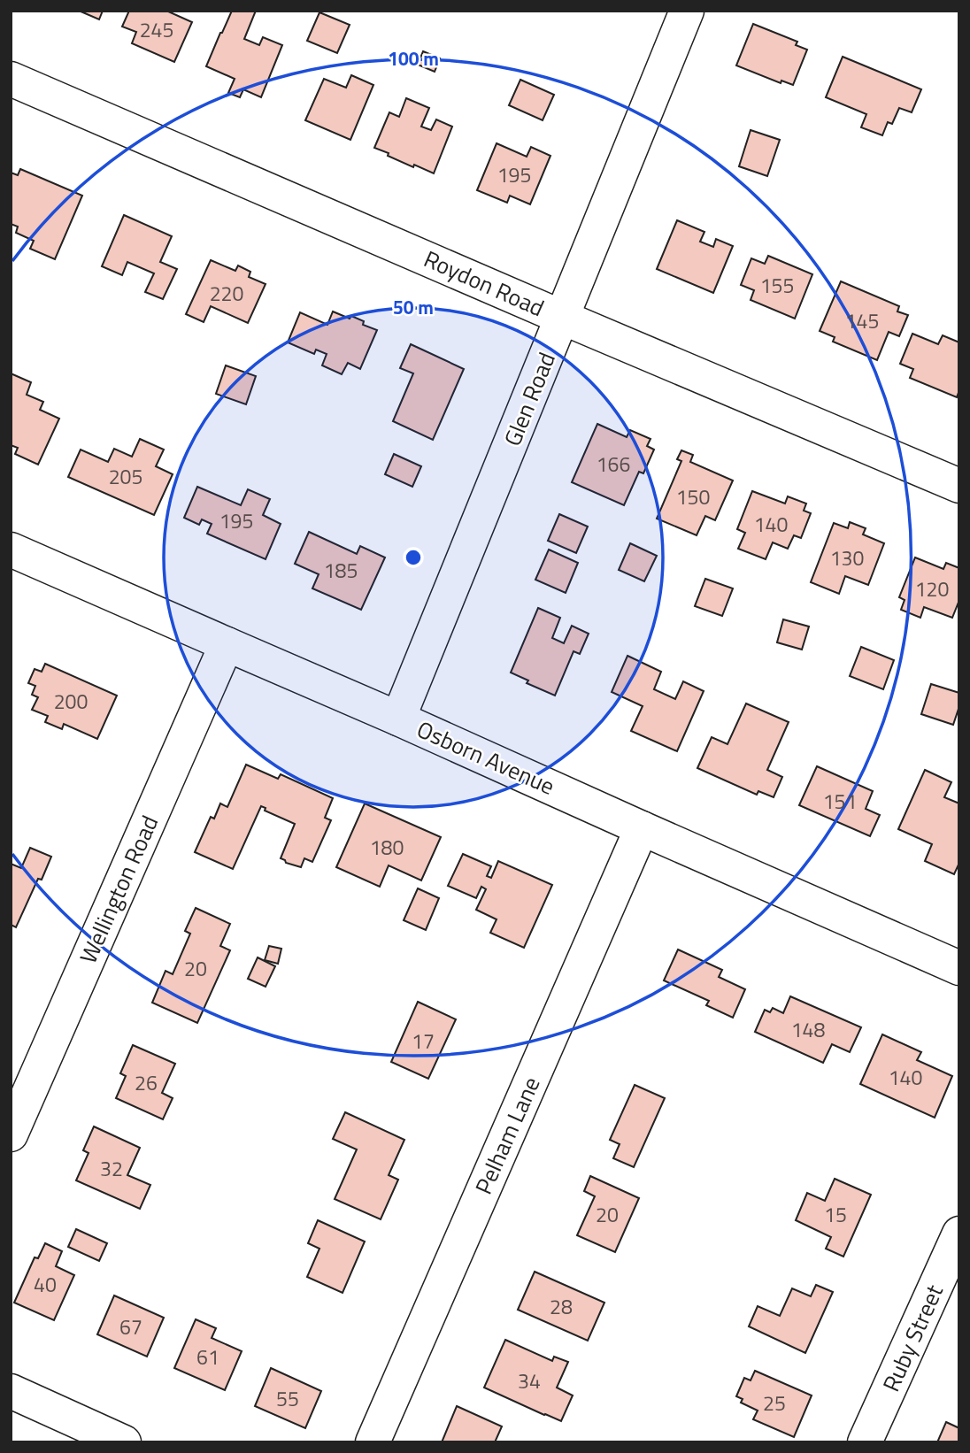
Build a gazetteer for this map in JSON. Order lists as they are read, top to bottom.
{
  "streets": {
    "street": [
      "Roydon Road",
      "Glen Road",
      "Osborn Avenue",
      "Wellington Road",
      "Pelham Lane",
      "Ruby Street"
    ]
  },
  "crossings": [
    ["Roydon Road", "Glen Road"],
    ["Glen Road", "Osborn Avenue"],
    ["Osborn Avenue", "Wellington Road"],
    ["Osborn Avenue", "Pelham Lane"]
  ],
  "house_numbers": [
    "245",
    "195",
    "155",
    "220",
    "145",
    "166",
    "205",
    "150",
    "195",
    "140",
    "130",
    "185",
    "120",
    "200",
    "151",
    "180",
    "20",
    "148",
    "17",
    "140",
    "26",
    "32",
    "20",
    "15",
    "40",
    "28",
    "67",
    "61",
    "34",
    "55",
    "25"
  ],
  "rings": ["100 m", "50 m"]
}
